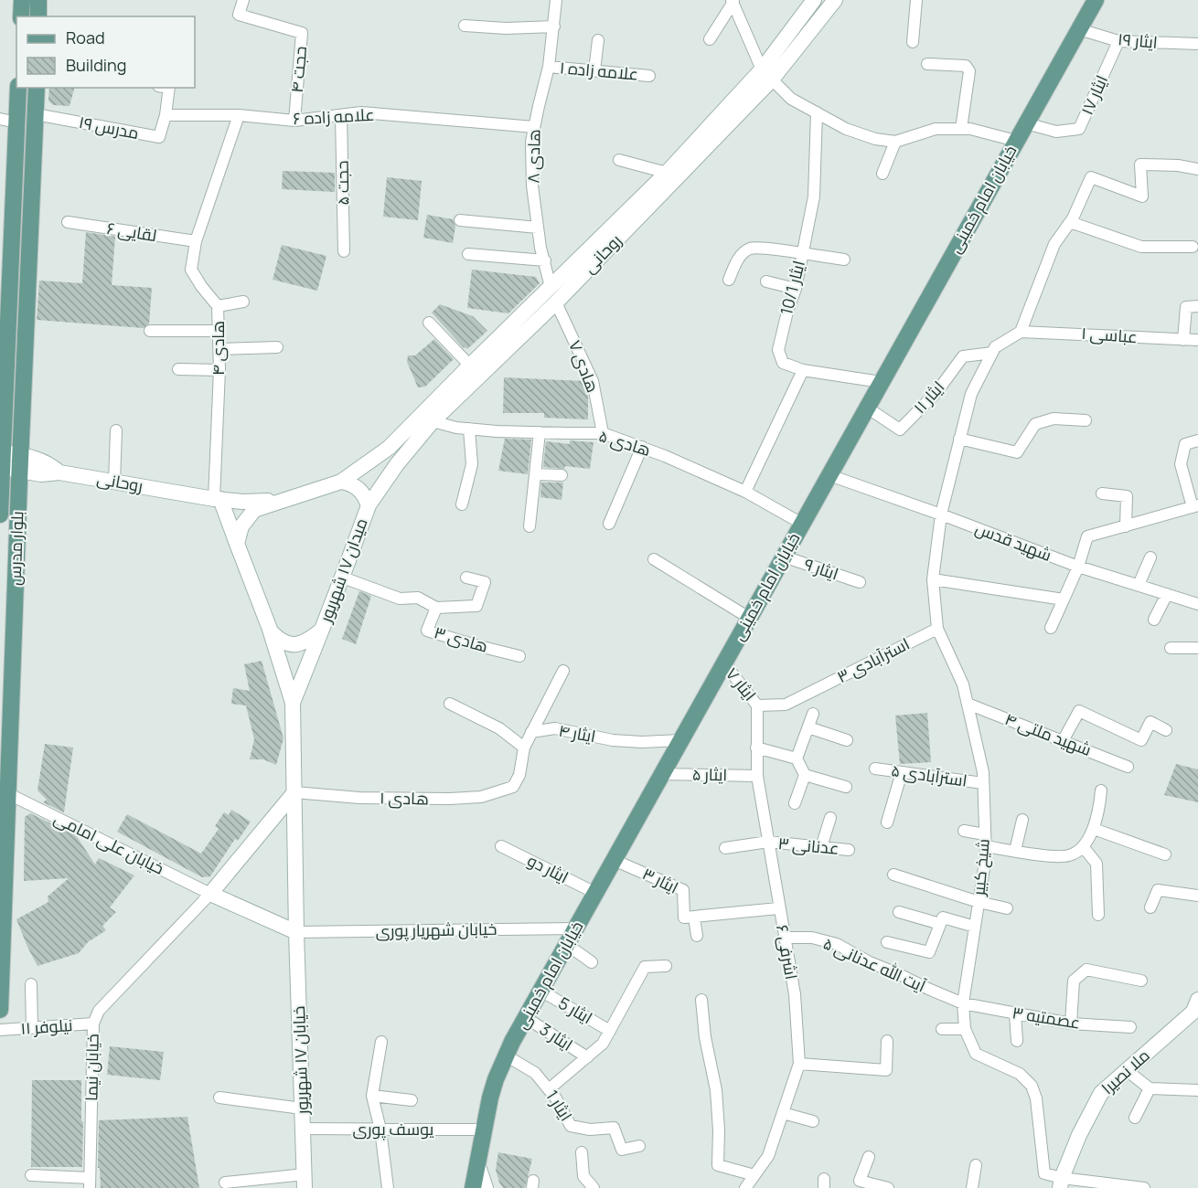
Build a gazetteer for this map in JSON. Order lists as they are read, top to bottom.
{
  "streets": {
    "main road": [
      "خیابان امام خمینی",
      "روحانی",
      "بلوار مدرس",
      "میدان ۱۷ شهریور",
      "خیابان ۱۷ شهریور",
      "ملا نصیرا"
    ],
    "street": [
      "ایثار ١٩",
      "حجت ۴",
      "علامه زاده ۱",
      "ایثار ۱۷",
      "علامه زاده ۶",
      "مدرس ۱۹",
      "هادی ۸",
      "حجت ۵",
      "لقایی ۶",
      "ایثار 10/1",
      "عباسی ۱",
      "هادی ۴",
      "هادی ۷",
      "ایثار ۱۱",
      "هادی ۵",
      "شهید قدس",
      "ایثار ۹",
      "هادی ۳",
      "استرآبادی ٣",
      "ایثار ۷",
      "ایثار ۴",
      "شهید ملتی ۴",
      "ایثار ۵",
      "استرآبادی ۵",
      "هادی ۱",
      "خیابان علی امامی",
      "عدنانی ۳",
      "شیخ کبیر",
      "ایثار دو",
      "ایثار ۳",
      "خیابان شهریار پوری",
      "اشرفی ۶",
      "آیت الله عدنانی ۵",
      "ایثار 5",
      "عصمتیه ۳",
      "نیلوفر ۱۱",
      "ایثار 3",
      "خیابان نیما",
      "ایثار 1",
      "یوسف پوری"
    ]
  },
  "crossings": [
    ["ایثار ١٩", "ایثار ۱۷"],
    ["ایثار ١٩", "خیابان امام خمینی"],
    ["حجت ۴", "علامه زاده ۶"],
    ["علامه زاده ۱", "هادی ۸"],
    ["ایثار ۱۷", "خیابان امام خمینی"],
    ["علامه زاده ۶", "مدرس ۱۹"],
    ["علامه زاده ۶", "هادی ۸"],
    ["علامه زاده ۶", "حجت ۵"],
    ["علامه زاده ۶", "هادی ۴"],
    ["مدرس ۱۹", "بلوار مدرس"],
    ["هادی ۸", "روحانی"],
    ["خیابان امام خمینی", "ایثار 10/1"],
    ["خیابان امام خمینی", "ایثار ۱۱"],
    ["خیابان امام خمینی", "هادی ۵"],
    ["خیابان امام خمینی", "شهید قدس"],
    ["خیابان امام خمینی", "ایثار ۹"],
    ["خیابان امام خمینی", "ایثار ۷"],
    ["خیابان امام خمینی", "ایثار ۴"],
    ["خیابان امام خمینی", "ایثار ۵"],
    ["خیابان امام خمینی", "ایثار دو"],
    ["خیابان امام خمینی", "ایثار ۳"],
    ["خیابان امام خمینی", "خیابان شهریار پوری"],
    ["خیابان امام خمینی", "ایثار 5"],
    ["خیابان امام خمینی", "ایثار 3"],
    ["خیابان امام خمینی", "ایثار 1"],
    ["خیابان امام خمینی", "یوسف پوری"],
    ["لقایی ۶", "هادی ۴"],
    ["روحانی", "هادی ۴"],
    ["روحانی", "هادی ۷"],
    ["روحانی", "هادی ۵"],
    ["روحانی", "بلوار مدرس"],
    ["روحانی", "میدان ۱۷ شهریور"],
    ["هادی ۷", "هادی ۵"],
    ["ایثار ۱۱", "شیخ کبیر"],
    ["شهید قدس", "شیخ کبیر"],
    ["بلوار مدرس", "خیابان علی امامی"],
    ["میدان ۱۷ شهریور", "هادی ۳"],
    ["استرآبادی ٣", "ایثار ۷"],
    ["استرآبادی ٣", "شیخ کبیر"],
    ["استرآبادی ٣", "اشرفی ۶"],
    ["ایثار ۷", "اشرفی ۶"],
    ["شهید ملتی ۴", "شیخ کبیر"],
    ["ایثار ۵", "اشرفی ۶"],
    ["استرآبادی ۵", "شیخ کبیر"],
    ["هادی ۱", "خیابان ۱۷ شهریور"],
    ["خیابان علی امامی", "خیابان نیما"],
    ["عدنانی ۳", "اشرفی ۶"],
    ["شیخ کبیر", "آیت الله عدنانی ۵"],
    ["شیخ کبیر", "عصمتیه ۳"],
    ["شیخ کبیر", "ملا نصیرا"],
    ["خیابان شهریار پوری", "خیابان ۱۷ شهریور"],
    ["اشرفی ۶", "آیت الله عدنانی ۵"],
    ["آیت الله عدنانی ۵", "عصمتیه ۳"],
    ["نیلوفر ۱۱", "خیابان نیما"],
    ["خیابان ۱۷ شهریور", "یوسف پوری"]
  ],
  "legend": ["Road", "Building"]
}
